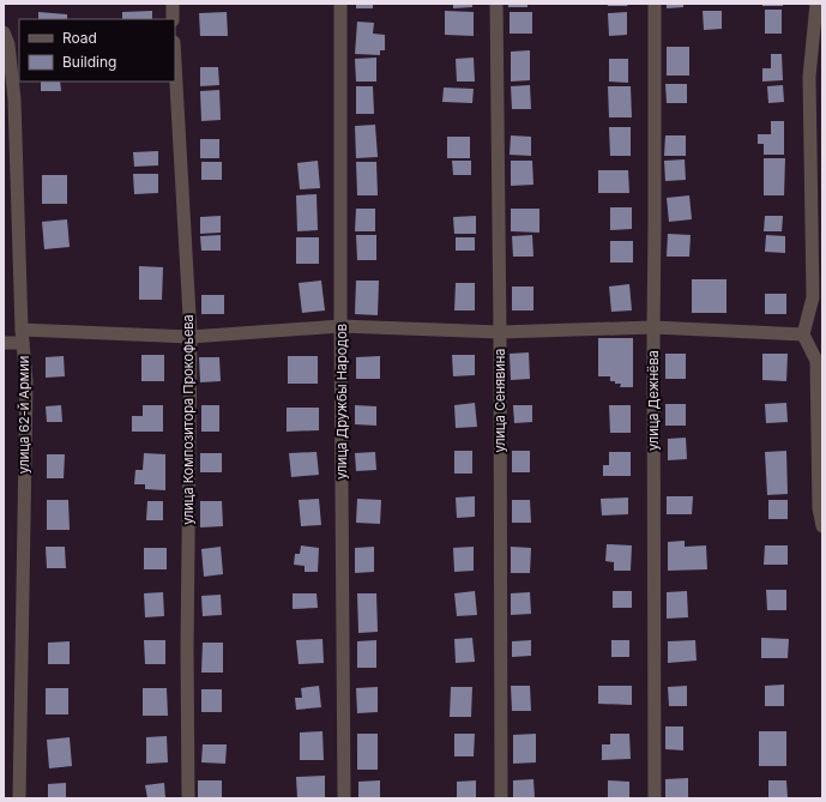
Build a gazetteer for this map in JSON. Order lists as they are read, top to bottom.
{
  "streets": {
    "street": [
      "улица Сенявина",
      "улица Дежнёва",
      "улица Дружбы Народов",
      "улица 62-й Армии",
      "улица Композитора Прокофьева"
    ]
  },
  "legend": ["Road", "Building"]
}
